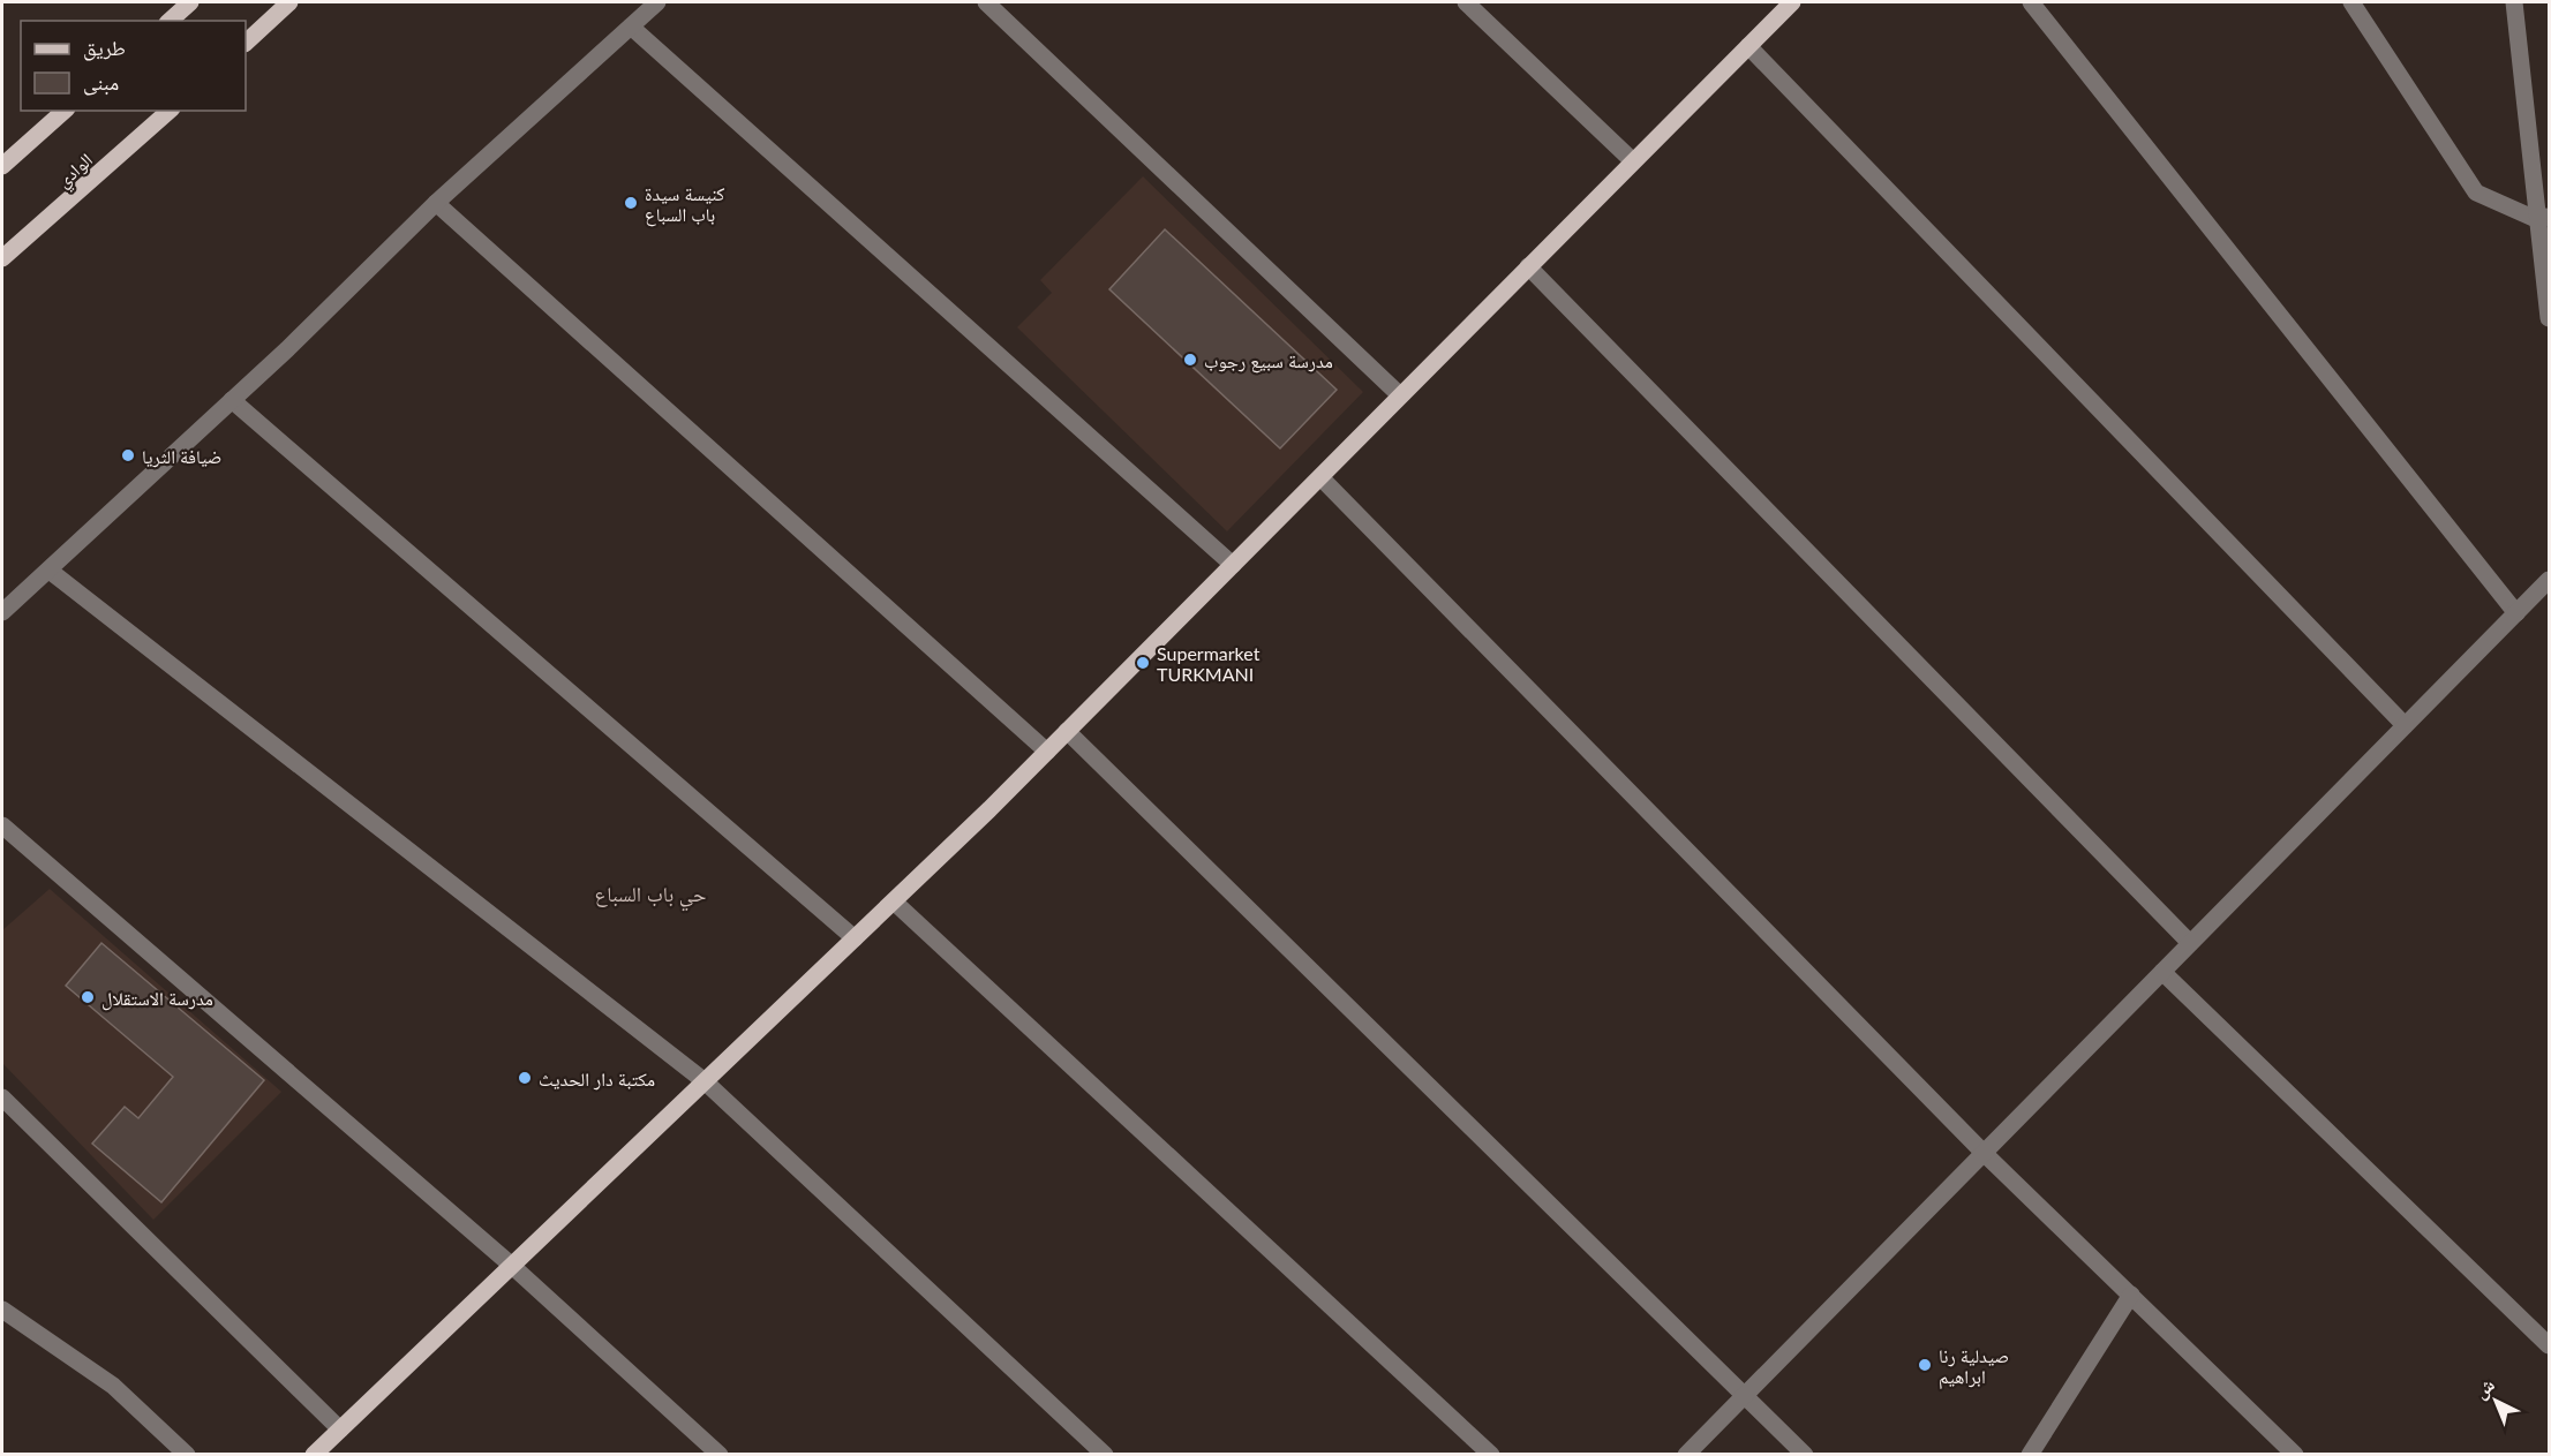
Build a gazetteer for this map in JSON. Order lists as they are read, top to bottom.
{
  "streets": {
    "main road": ["الوادي"]
  },
  "districts": ["حي باب السباع"],
  "places": [
    "كنيسة سيدة باب السباع",
    "مدرسة سبيع رجوب",
    "ضيافة الثريا",
    "Supermarket TURKMANI",
    "مدرسة الاستقلال",
    "مكتبة دار الحديث",
    "صيدلية رنا ابراهيم"
  ],
  "legend": ["طريق", "مبنى"],
  "north": "top left"
}
